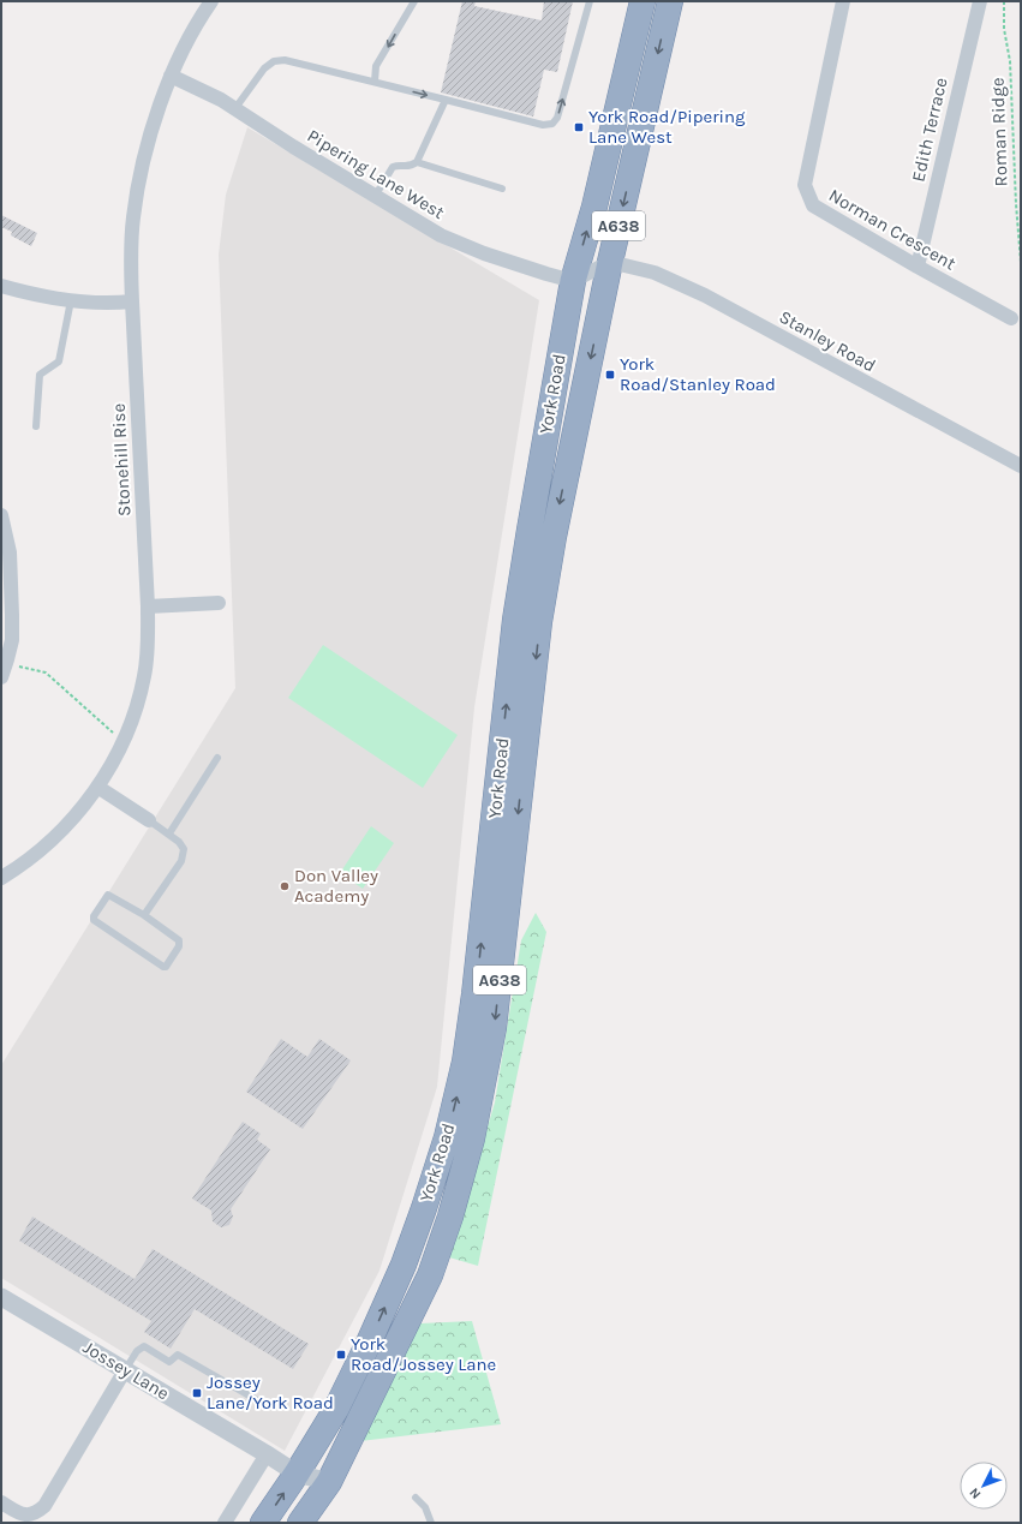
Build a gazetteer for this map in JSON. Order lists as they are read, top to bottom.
{
  "streets": {
    "highway": ["A638", "York Road"],
    "street": [
      "Edith Terrace",
      "Pipering Lane West",
      "Norman Crescent",
      "Stanley Road",
      "Stonehill Rise",
      "Jossey Lane"
    ],
    "path": ["Roman Ridge"]
  },
  "crossings": [
    ["Edith Terrace", "Norman Crescent"],
    ["Pipering Lane West", "York Road"],
    ["Pipering Lane West", "Stonehill Rise"],
    ["Stanley Road", "York Road"],
    ["York Road", "Jossey Lane"]
  ],
  "places": {
    "transit": [
      "York Road/Pipering Lane West",
      "York Road/Stanley Road",
      "York Road/Jossey Lane",
      "Jossey Lane/York Road"
    ],
    "other": ["Don Valley Academy"]
  },
  "north": "bottom left"
}
